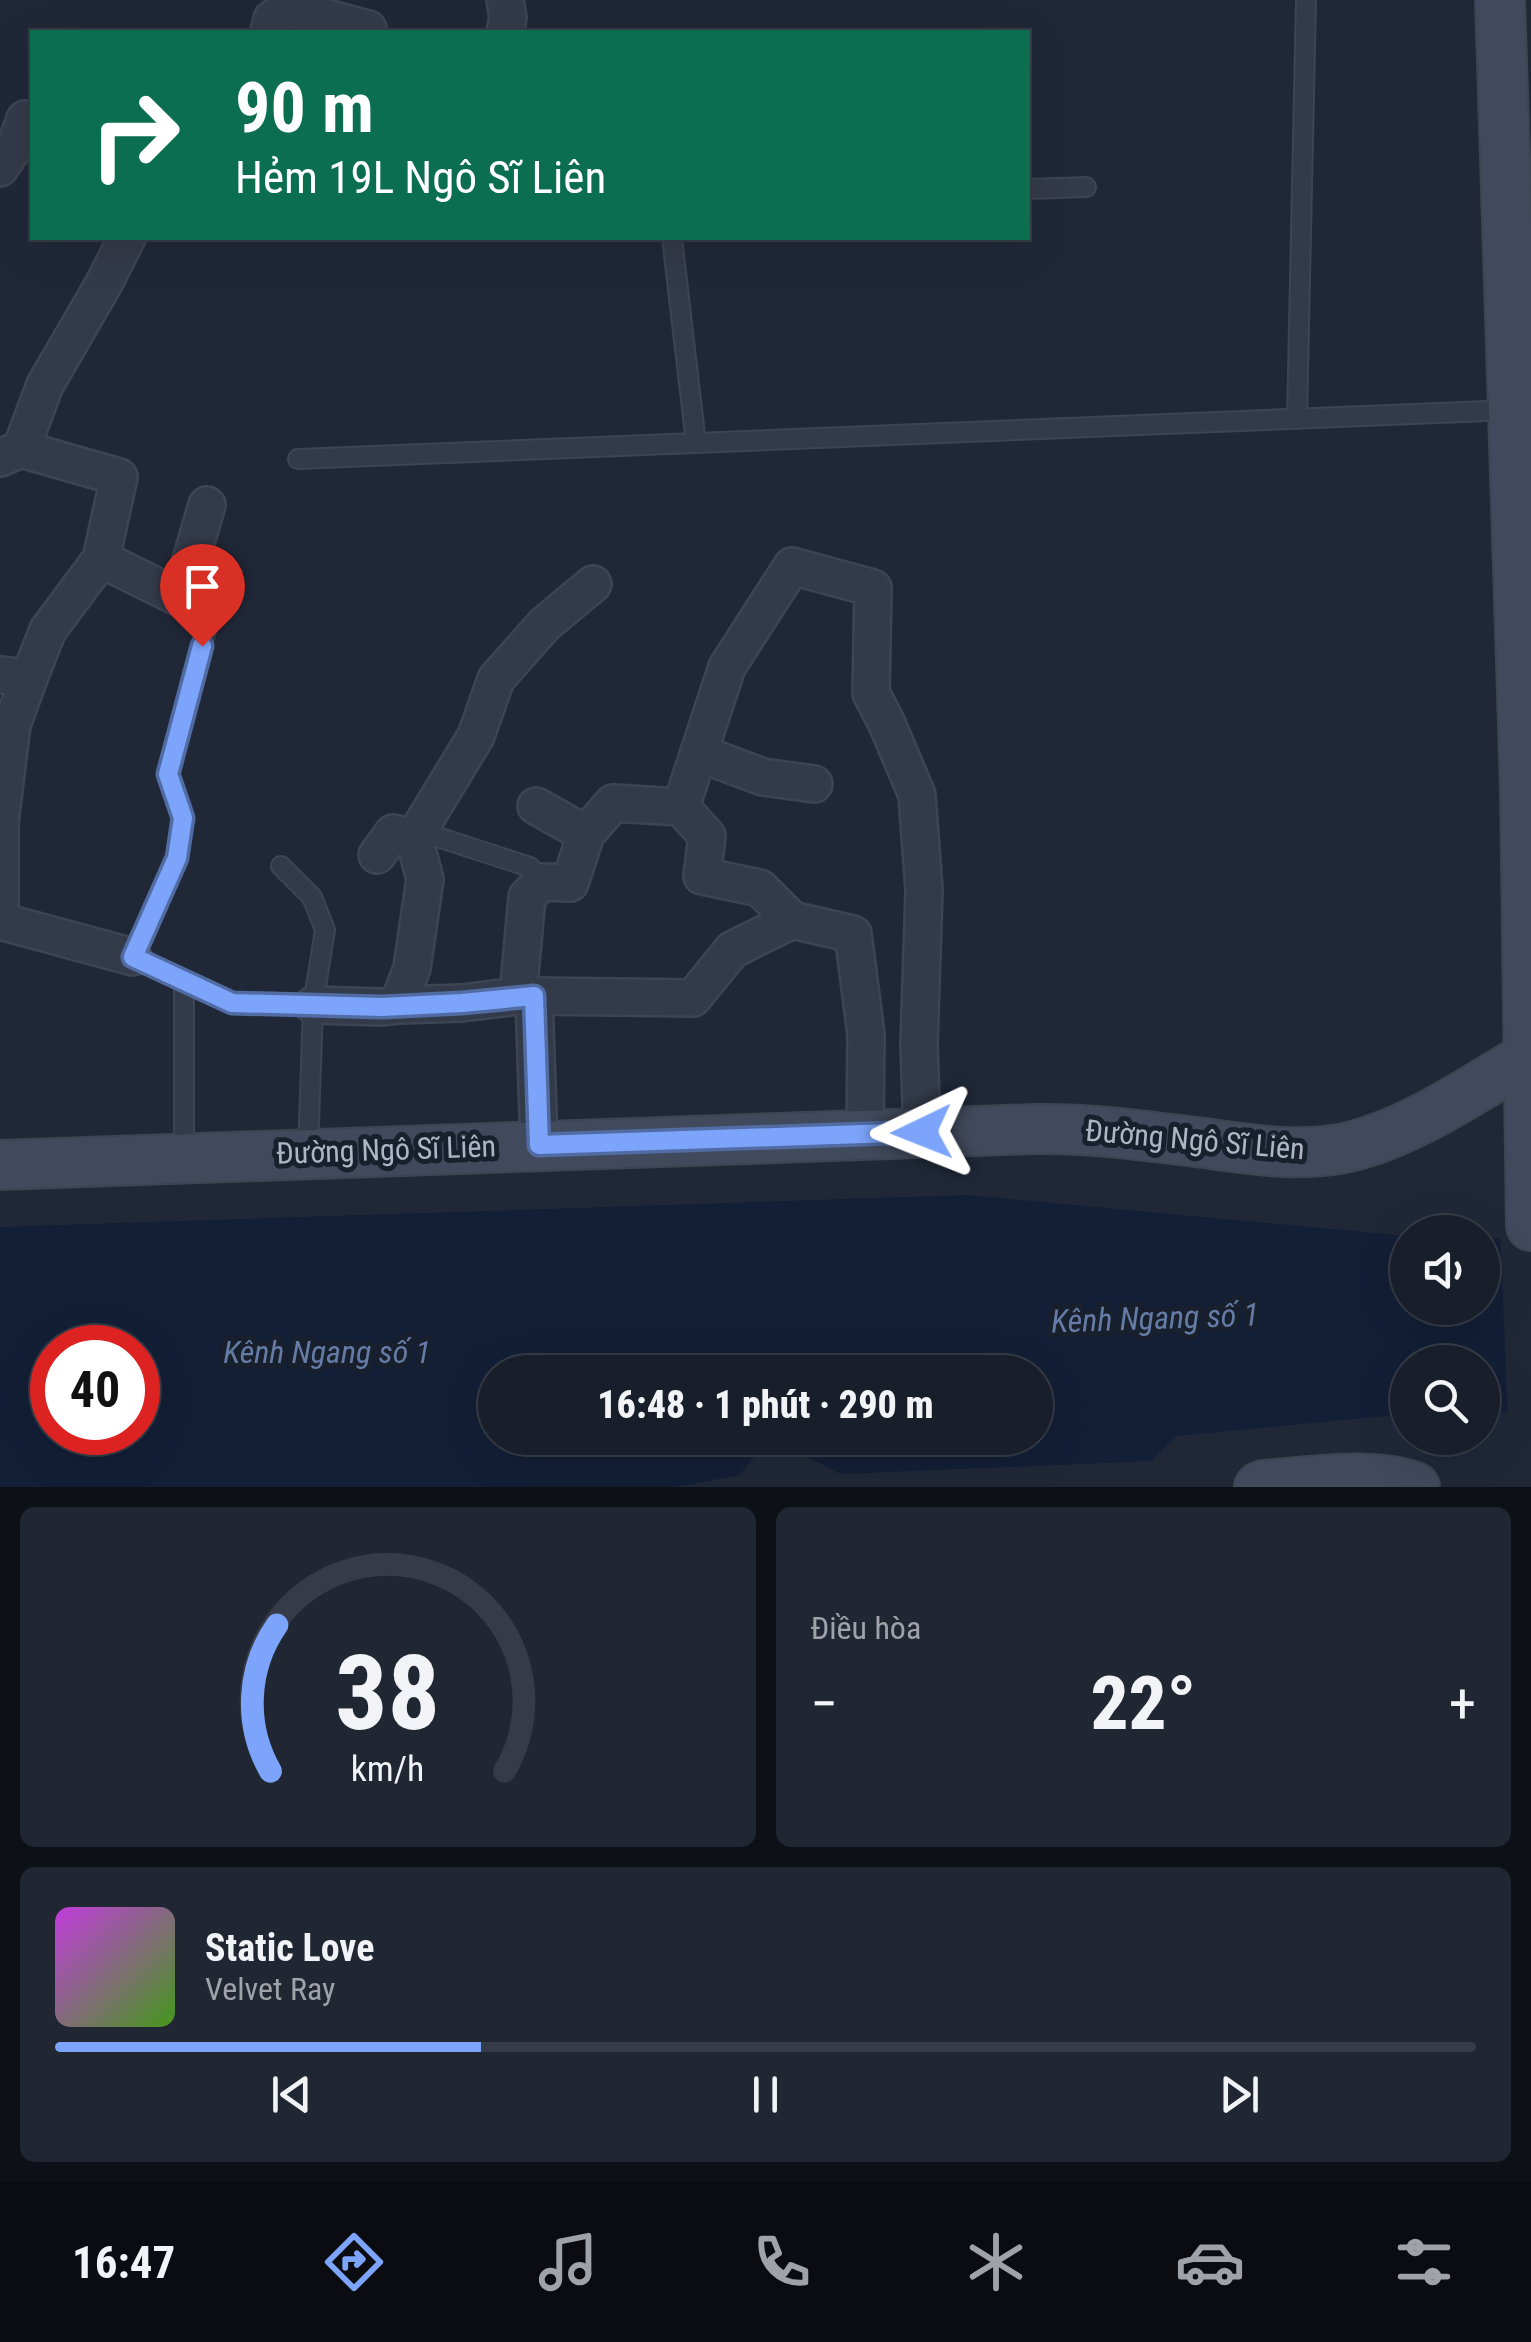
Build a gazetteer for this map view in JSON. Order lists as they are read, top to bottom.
{
  "streets": {
    "street": ["Đường Ngô Sĩ Liên"]
  },
  "water": ["Kênh Ngang số 1"],
  "page": {
    "turn": ["90 m", "Hẻm 19L Ngô Sĩ Liên"],
    "limit": "40",
    "trip": "16:48 · 1 phút · 290 m",
    "tile": "Điều hòa",
    "heat": ["−", "22°", "+"],
    "song": ["Static Love", "Velvet Ray"],
    "tabs": "16:47",
    "gauge": ["38", "km/h"]
  }
}
